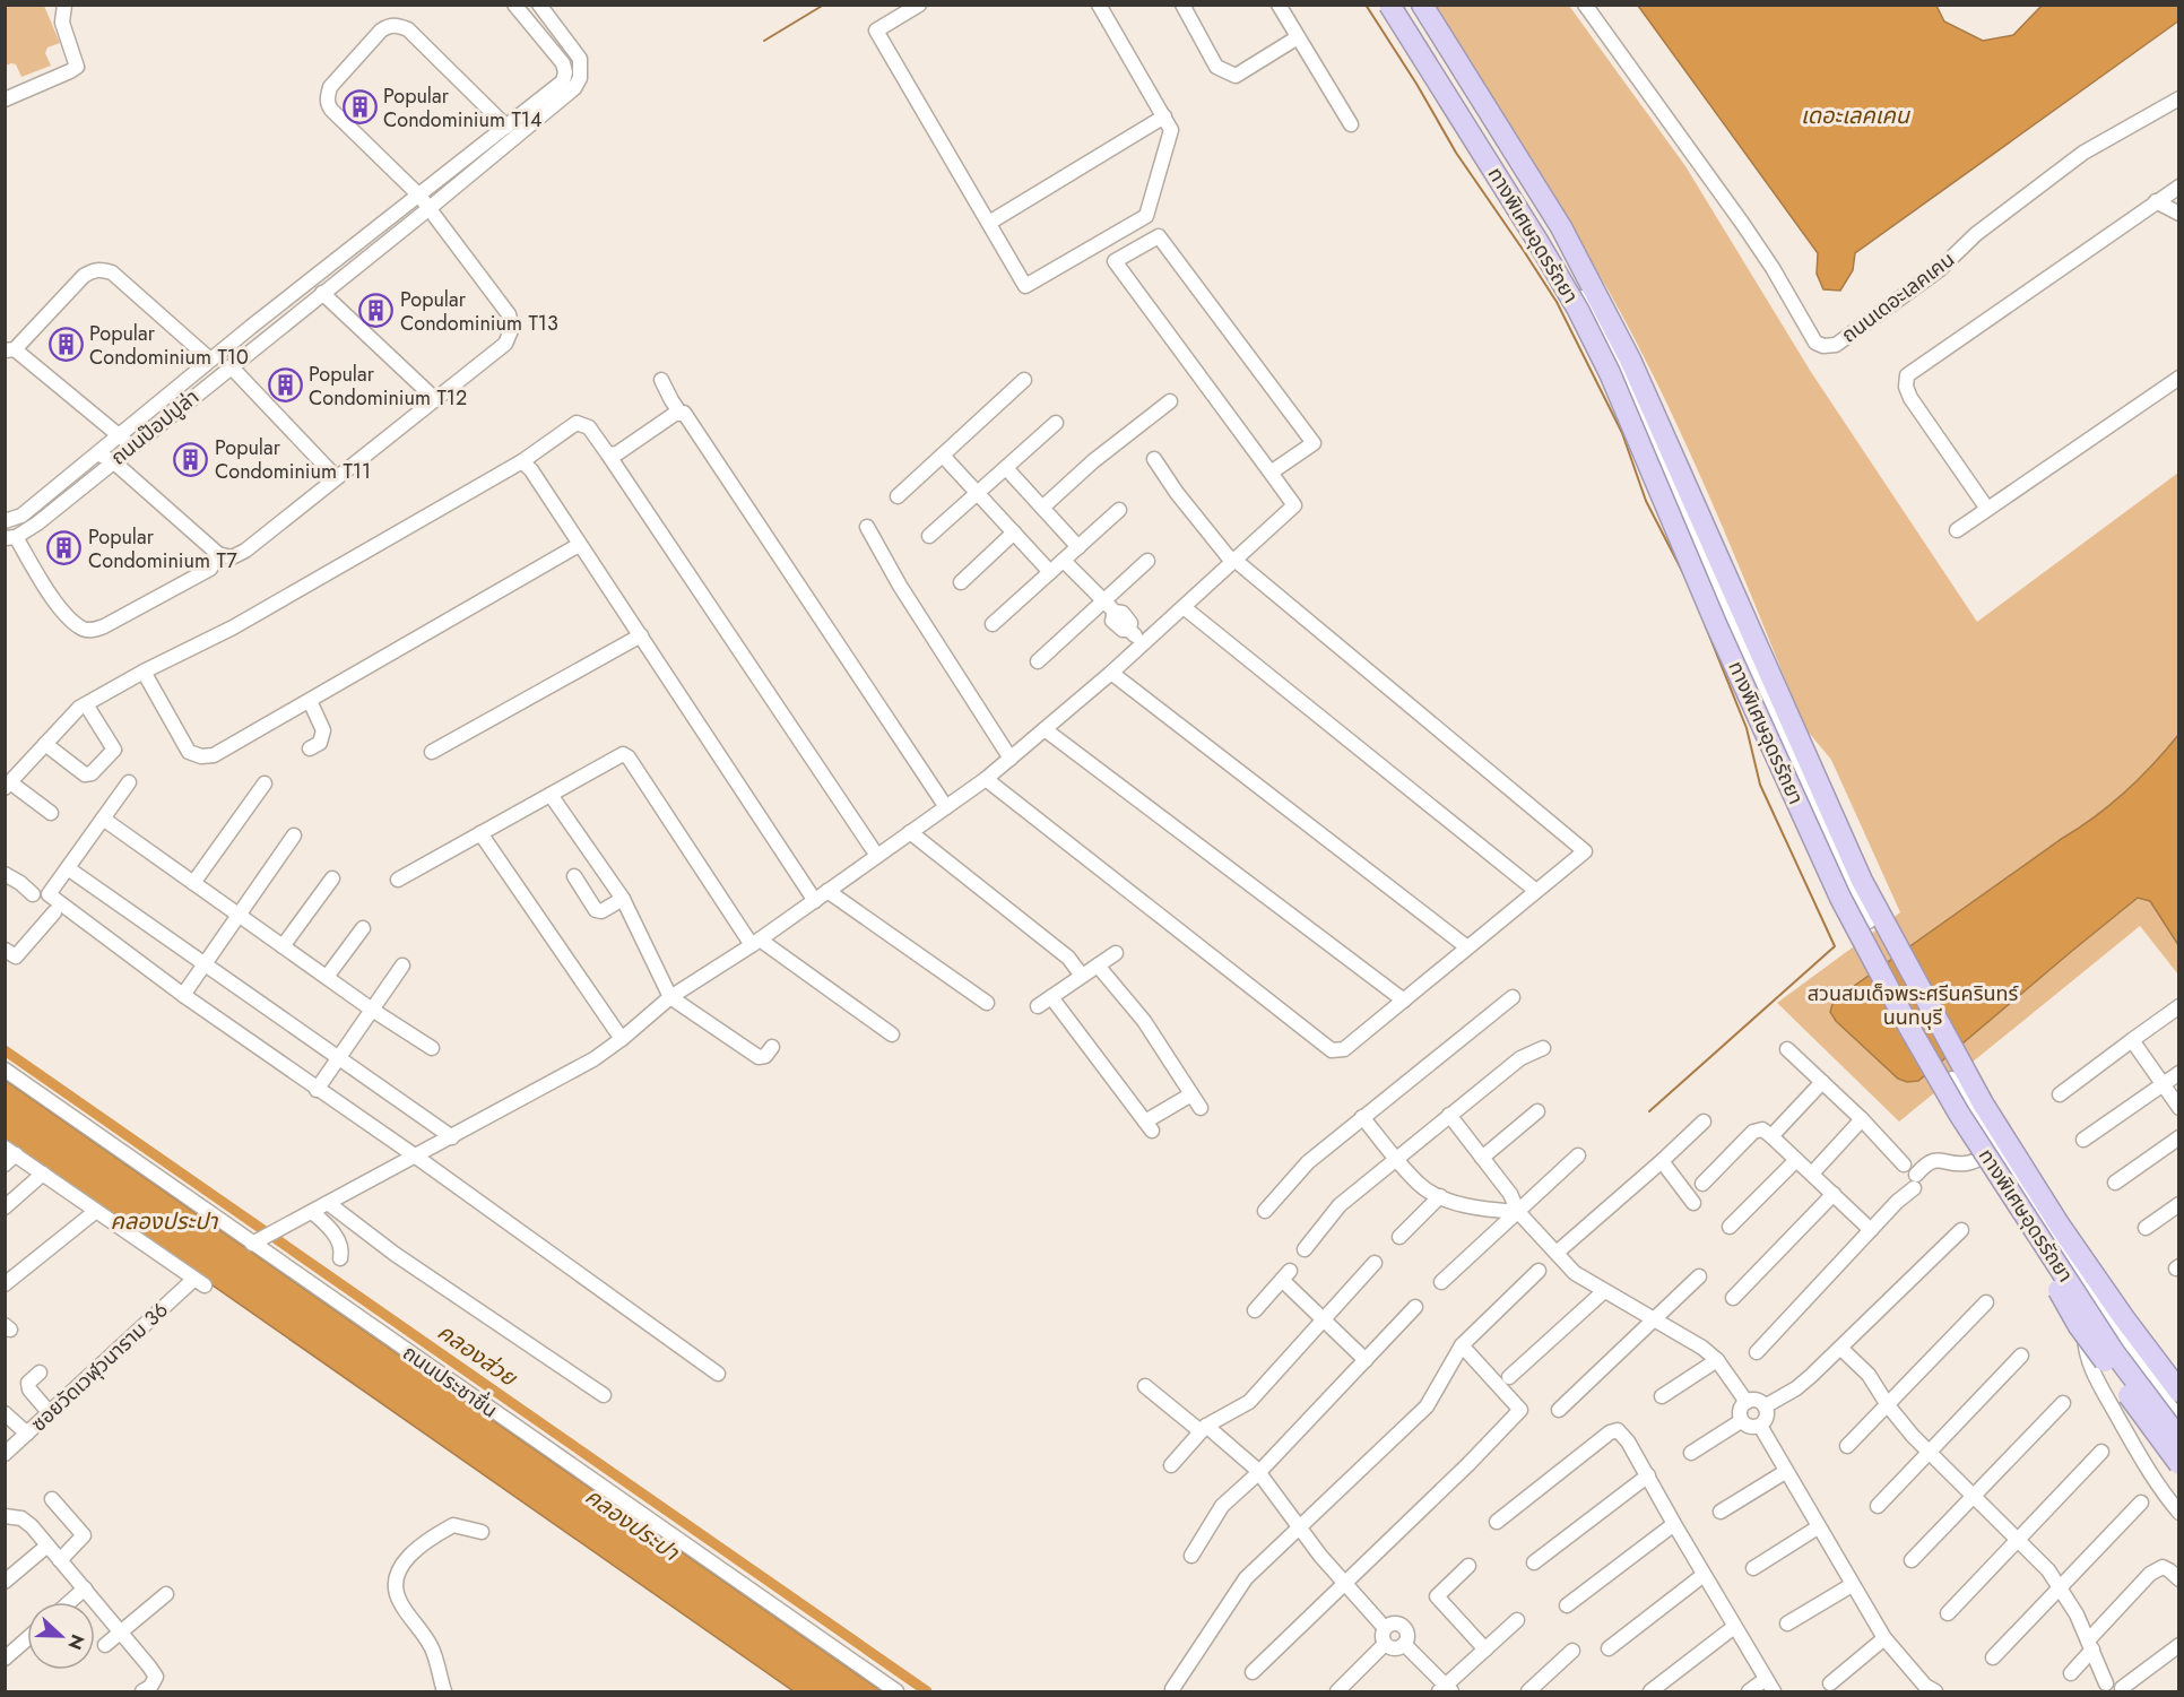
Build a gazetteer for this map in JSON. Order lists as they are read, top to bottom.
{
  "streets": {
    "highway": ["ทางพิเศษอุดรรัถยา"],
    "street": [
      "ถนนเดอะเลคเคน",
      "ถนนป๊อปปูล่า",
      "ซอยวัดเวฬุวนาราม 36",
      "ถนนประชาชื่น"
    ]
  },
  "water": ["เดอะเลคเคน", "คลองประปา", "คลองส่วย"],
  "parks": ["สวนสมเด็จพระศรีนครินทร์ นนทบุรี"],
  "places": {
    "building": [
      "Popular Condominium T14",
      "Popular Condominium T13",
      "Popular Condominium T10",
      "Popular Condominium T12",
      "Popular Condominium T11",
      "Popular Condominium T7"
    ]
  },
  "north": "right"
}
